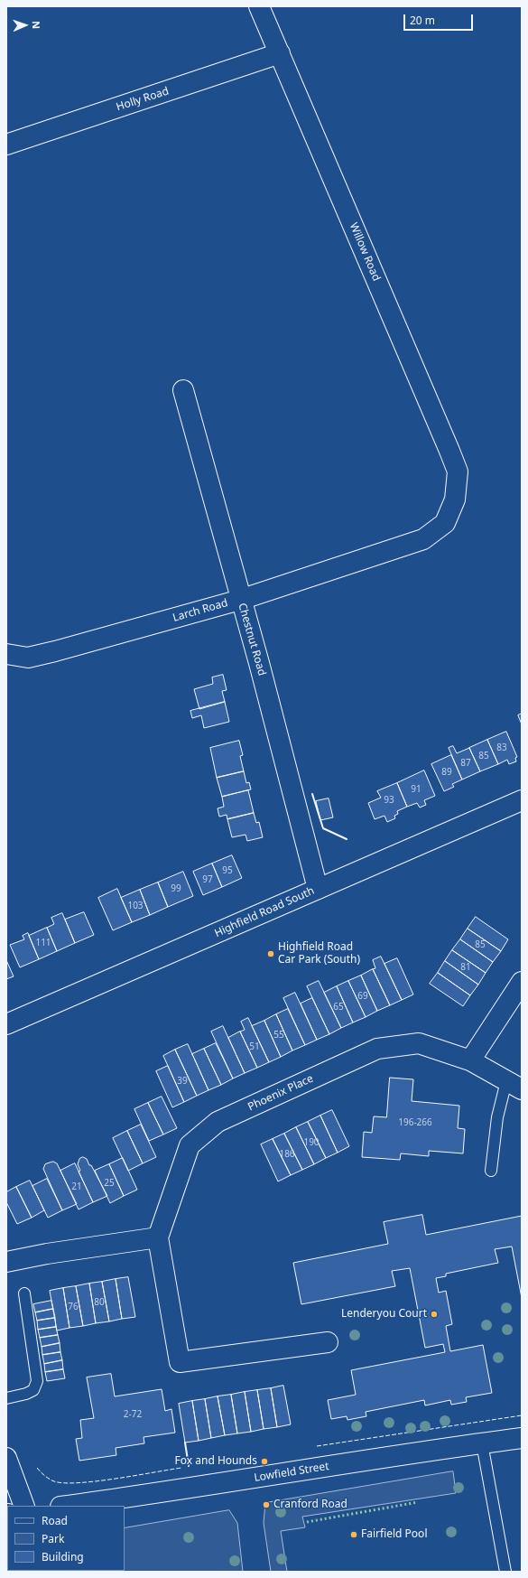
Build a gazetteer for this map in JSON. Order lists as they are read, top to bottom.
{
  "streets": {
    "street": [
      "Holly Road",
      "Willow Road",
      "Larch Road",
      "Chestnut Road",
      "Highfield Road South",
      "Phoenix Place",
      "Lowfield Street"
    ]
  },
  "crossings": [
    ["Holly Road", "Willow Road"],
    ["Willow Road", "Larch Road"],
    ["Larch Road", "Chestnut Road"],
    ["Chestnut Road", "Highfield Road South"]
  ],
  "places": [
    "Highfield Road Car Park (South)",
    "Lenderyou Court",
    "Fox and Hounds",
    "Cranford Road",
    "Fairfield Pool"
  ],
  "house_numbers": [
    "83",
    "85",
    "87",
    "89",
    "91",
    "93",
    "95",
    "97",
    "99",
    "103",
    "111",
    "85",
    "81",
    "69",
    "65",
    "55",
    "51",
    "39",
    "196-266",
    "190",
    "186",
    "25",
    "21",
    "80",
    "76",
    "2-72"
  ],
  "legend": ["Road", "Park", "Building"],
  "scale_bar": "20 m",
  "north": "right"
}
